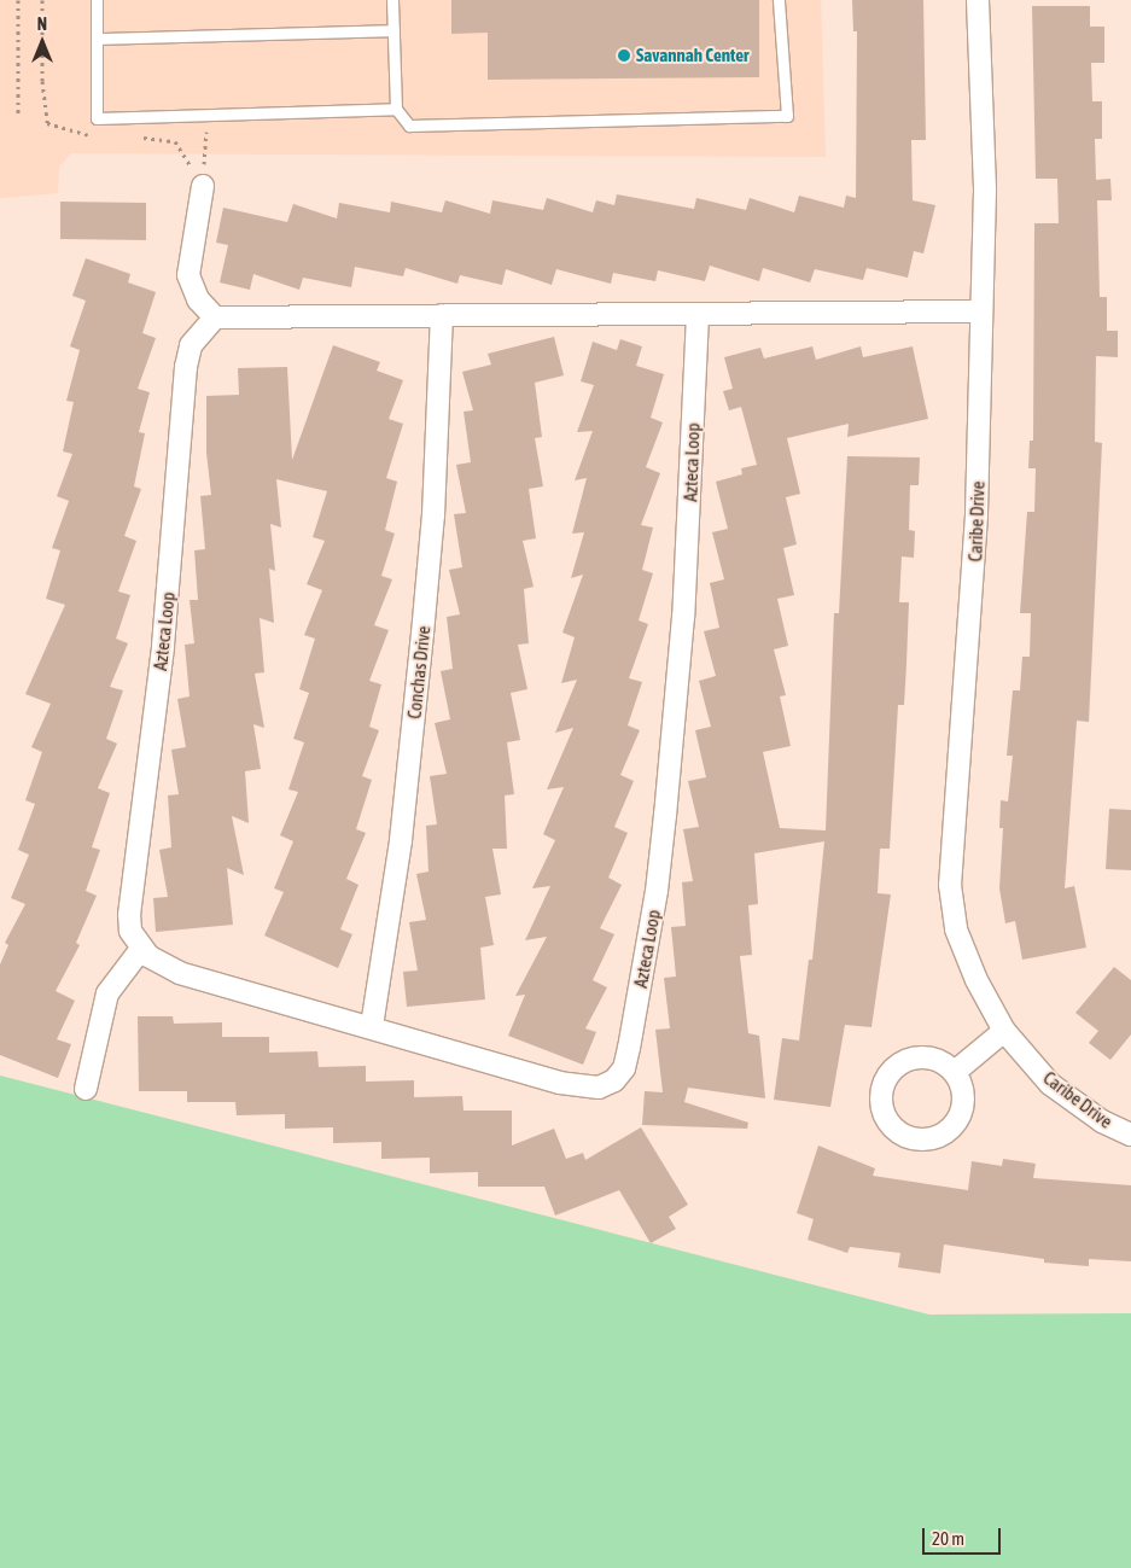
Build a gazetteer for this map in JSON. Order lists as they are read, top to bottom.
{
  "streets": {
    "street": ["Azteca Loop", "Caribe Drive", "Conchas Drive"]
  },
  "crossings": [
    ["Azteca Loop", "Conchas Drive"]
  ],
  "places": ["Savannah Center"],
  "scale_bar": "20 m",
  "north": "top"
}
